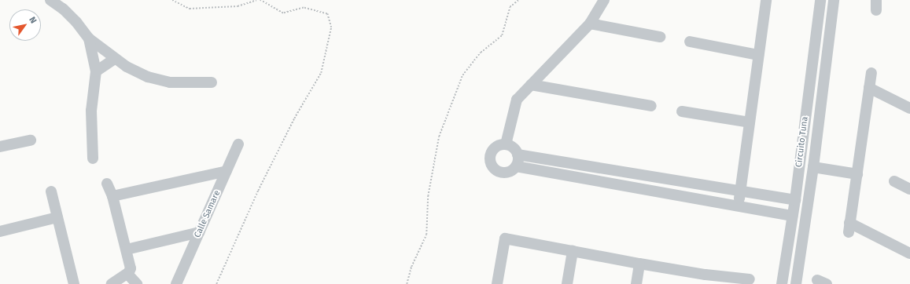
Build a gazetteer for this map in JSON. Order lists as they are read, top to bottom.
{
  "streets": {
    "street": ["Circuito Tuna", "Calle Samare"]
  },
  "north": "top right"
}
